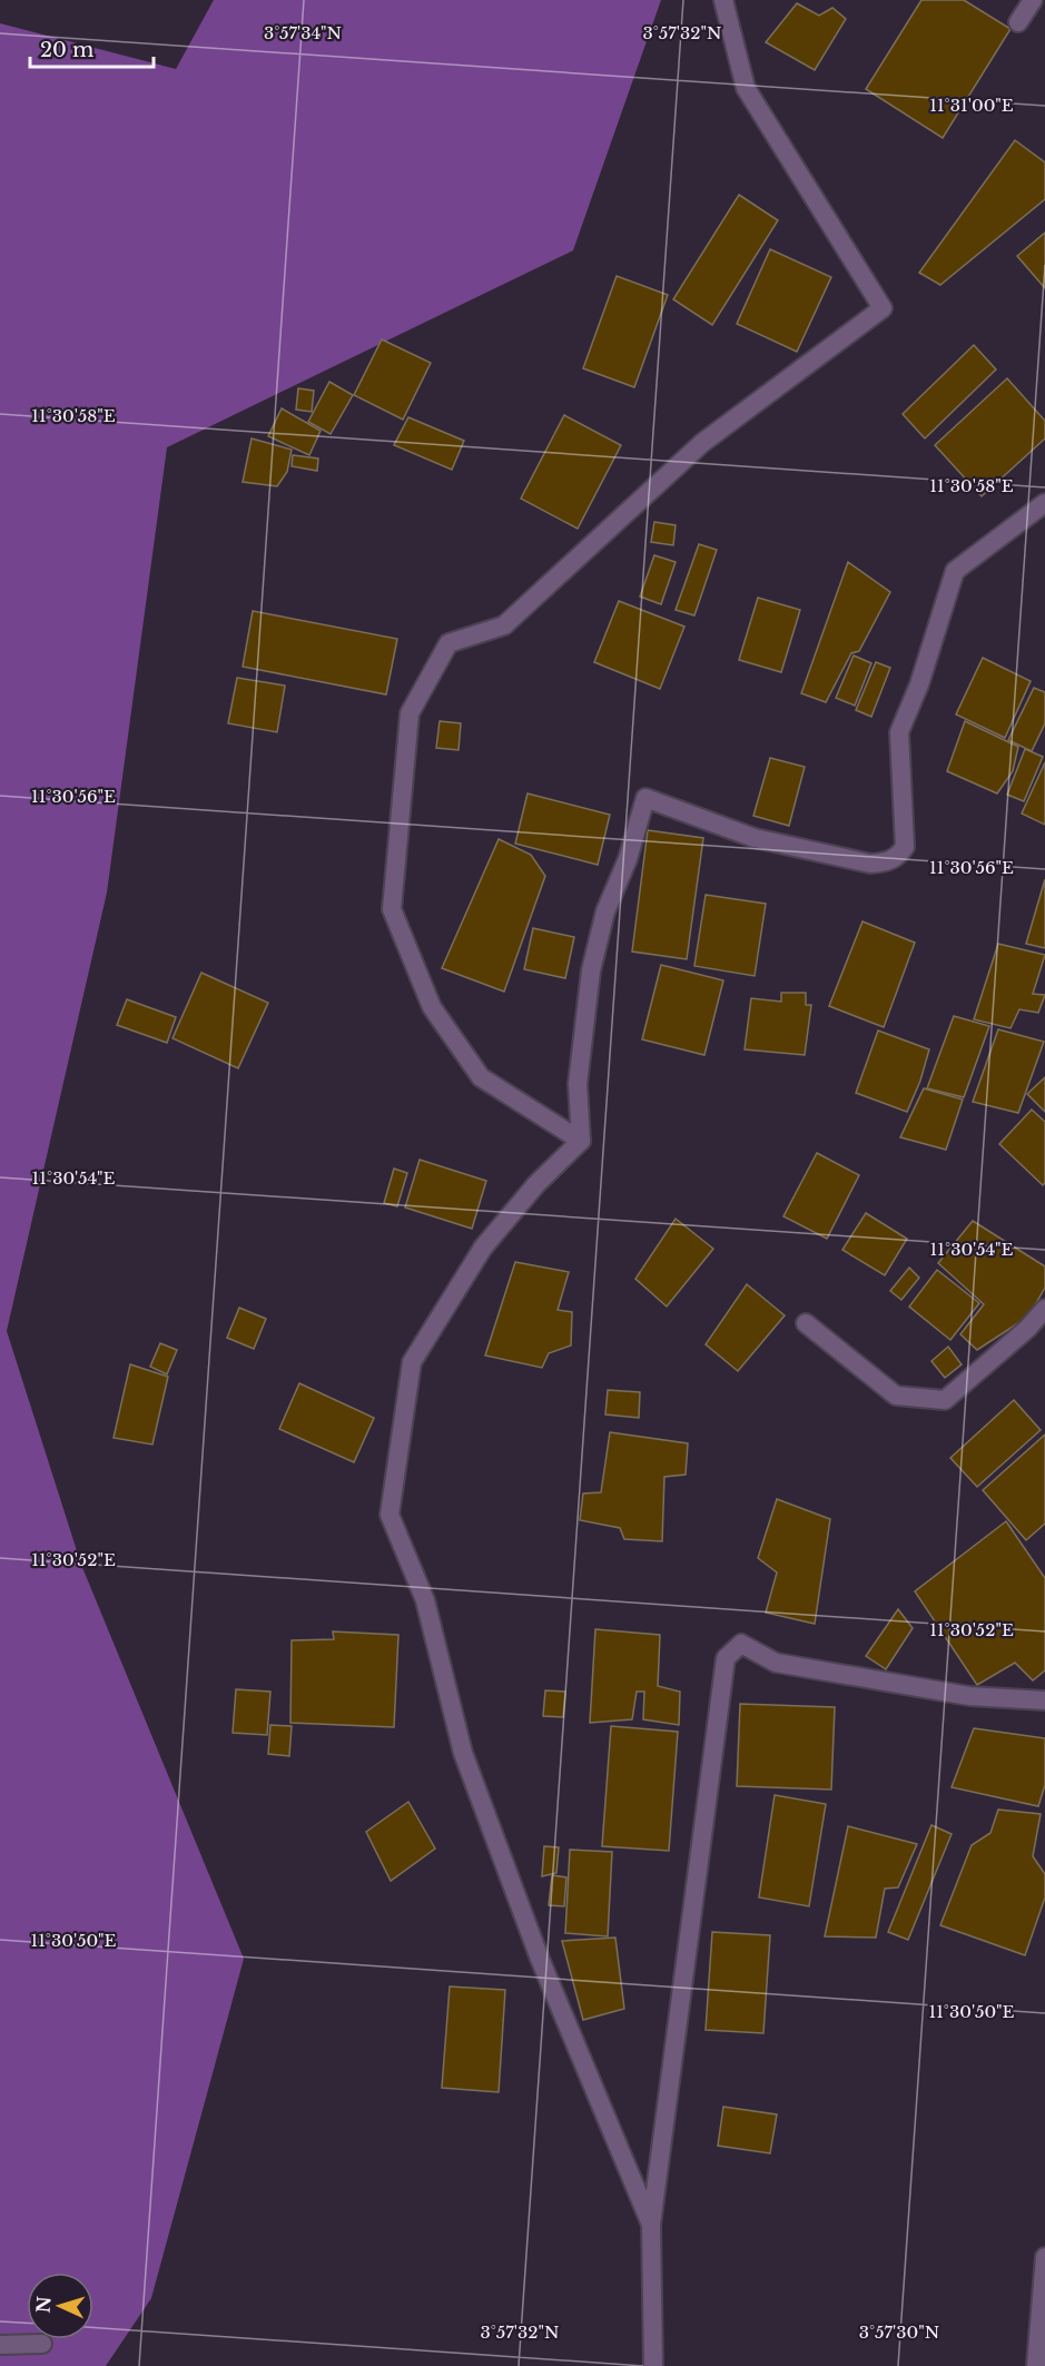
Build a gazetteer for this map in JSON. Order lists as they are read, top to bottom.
{
  "scale_bar": "20 m",
  "north": "left",
  "coordinates": [
    "3°57'34\"N",
    "3°57'32\"N",
    "11°31'00\"E",
    "11°30'58\"E",
    "11°30'56\"E",
    "11°30'54\"E",
    "11°30'52\"E",
    "11°30'50\"E",
    "3°57'30\"N"
  ]
}
